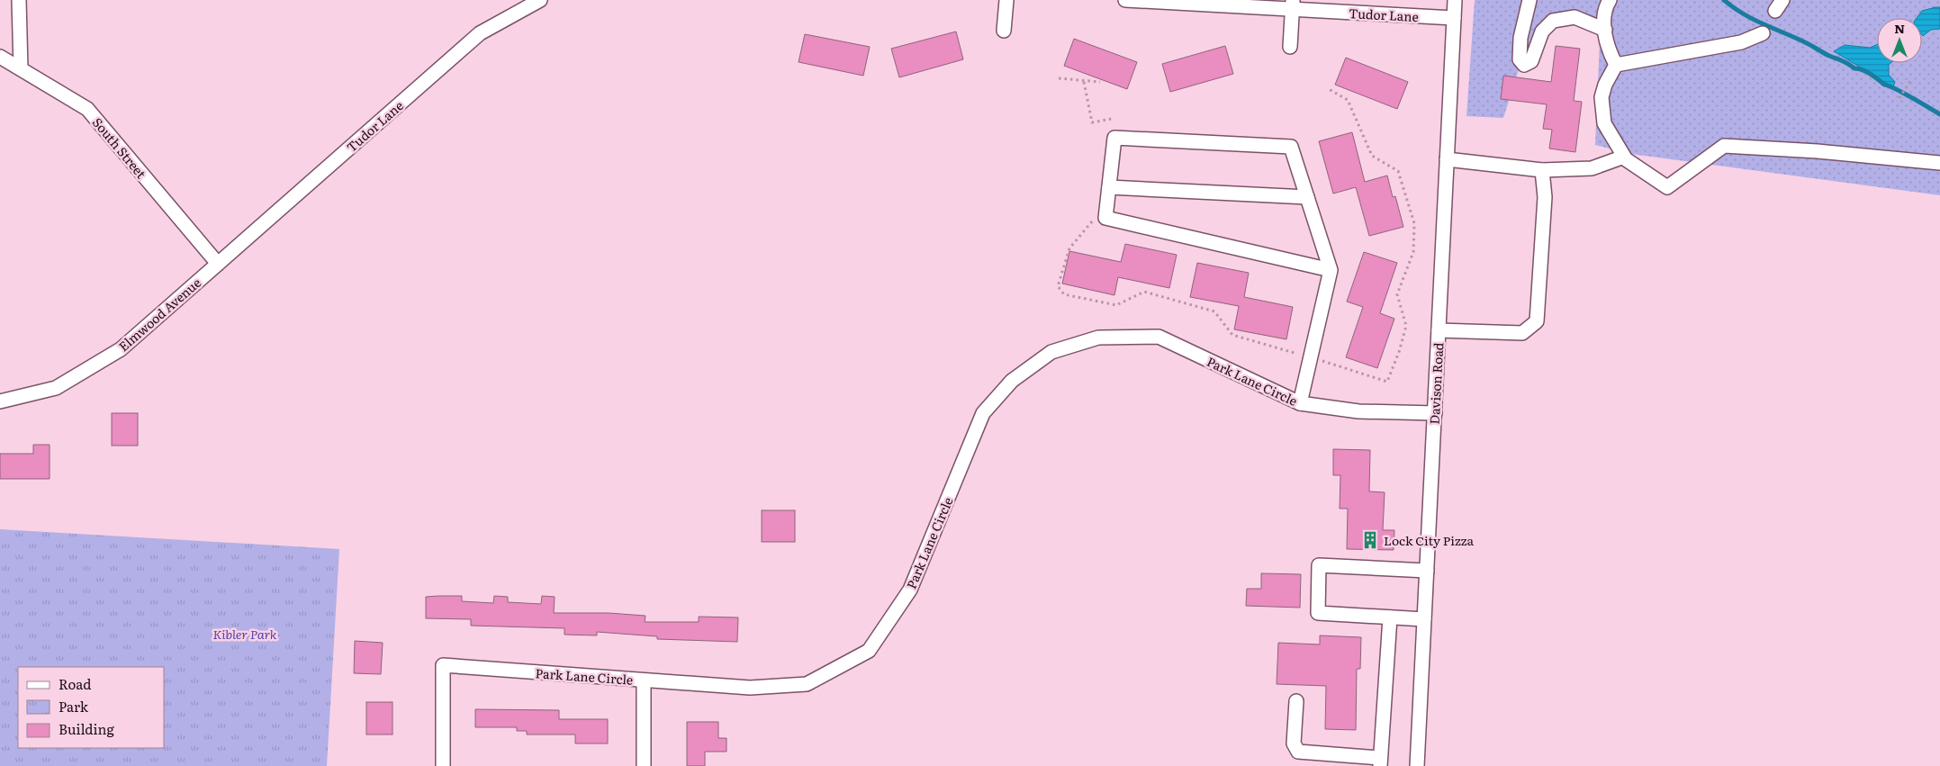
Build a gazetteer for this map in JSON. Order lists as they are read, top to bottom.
{
  "streets": {
    "street": [
      "Tudor Lane",
      "South Street",
      "Elmwood Avenue",
      "Park Lane Circle",
      "Davison Road"
    ]
  },
  "crossings": [
    ["Tudor Lane", "South Street"],
    ["Tudor Lane", "Elmwood Avenue"],
    ["Tudor Lane", "Davison Road"],
    ["South Street", "Elmwood Avenue"],
    ["Park Lane Circle", "Davison Road"]
  ],
  "parks": ["Kibler Park"],
  "places": {
    "building": ["Lock City Pizza"]
  },
  "legend": ["Road", "Park", "Building"],
  "north": "top"
}
